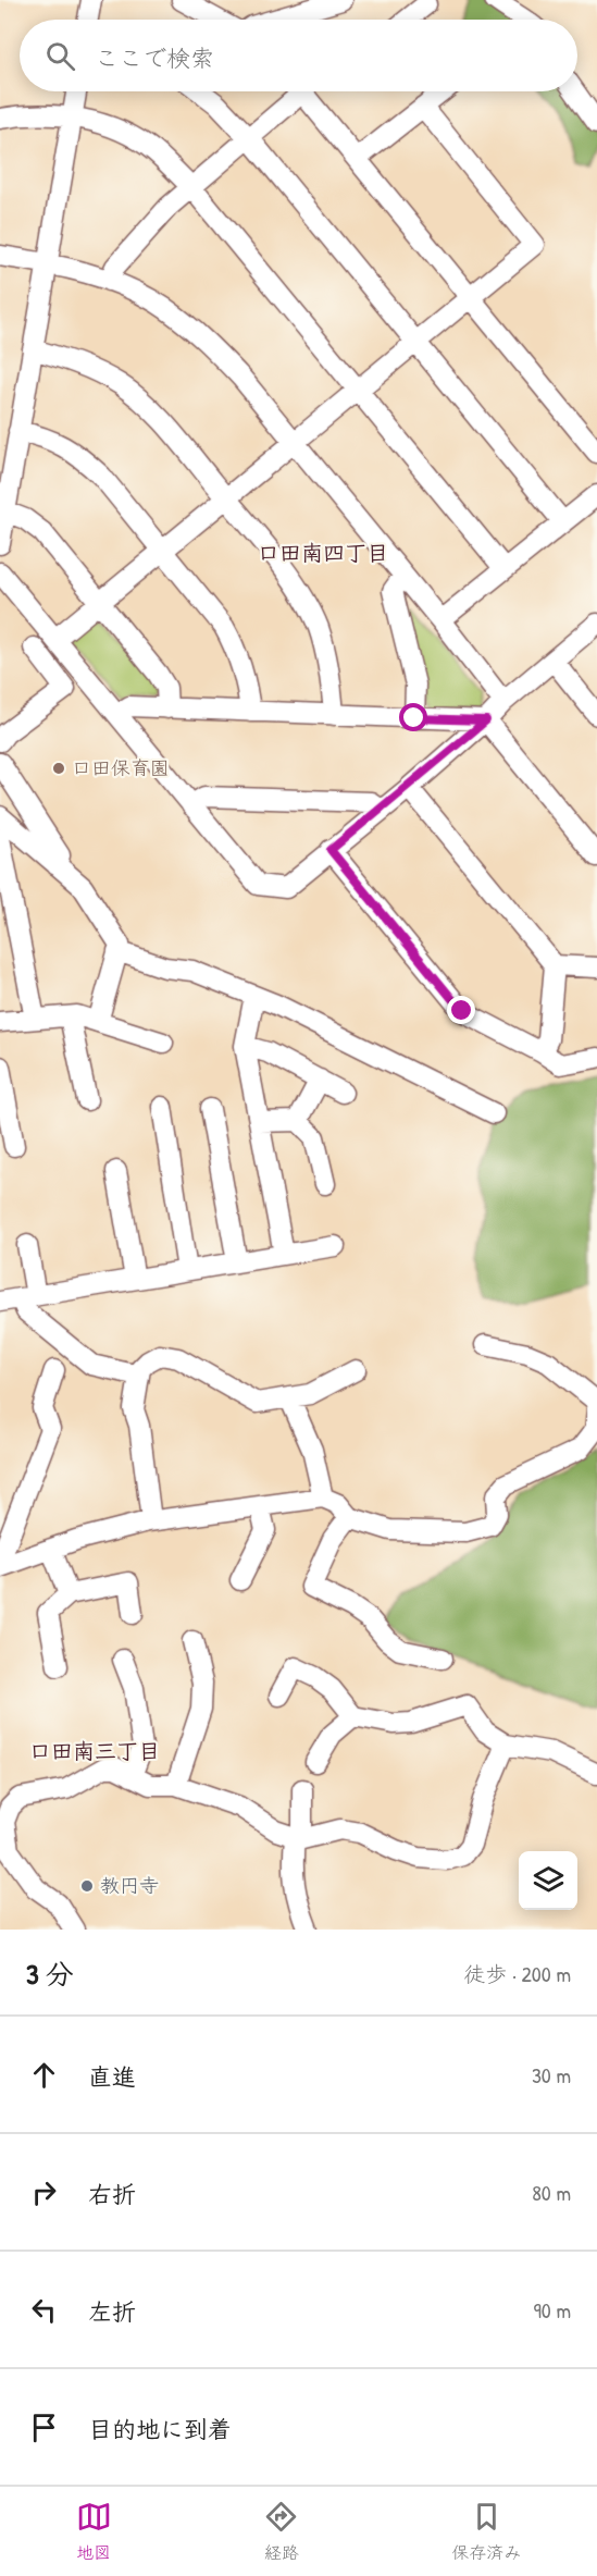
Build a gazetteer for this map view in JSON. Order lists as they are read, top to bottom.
{
  "districts": ["口田南四丁目", "口田南三丁目"],
  "places": ["口田保育園", "教円寺"],
  "page": {
    "search": "ここで検索",
    "heading": ["3 分", "徒歩 · 200 m"],
    "list": [
      ["直進", "30 m"],
      ["右折", "80 m"],
      ["左折", "90 m"],
      "目的地に到着"
    ],
    "nav": ["地図", "経路", "保存済み"]
  }
}
